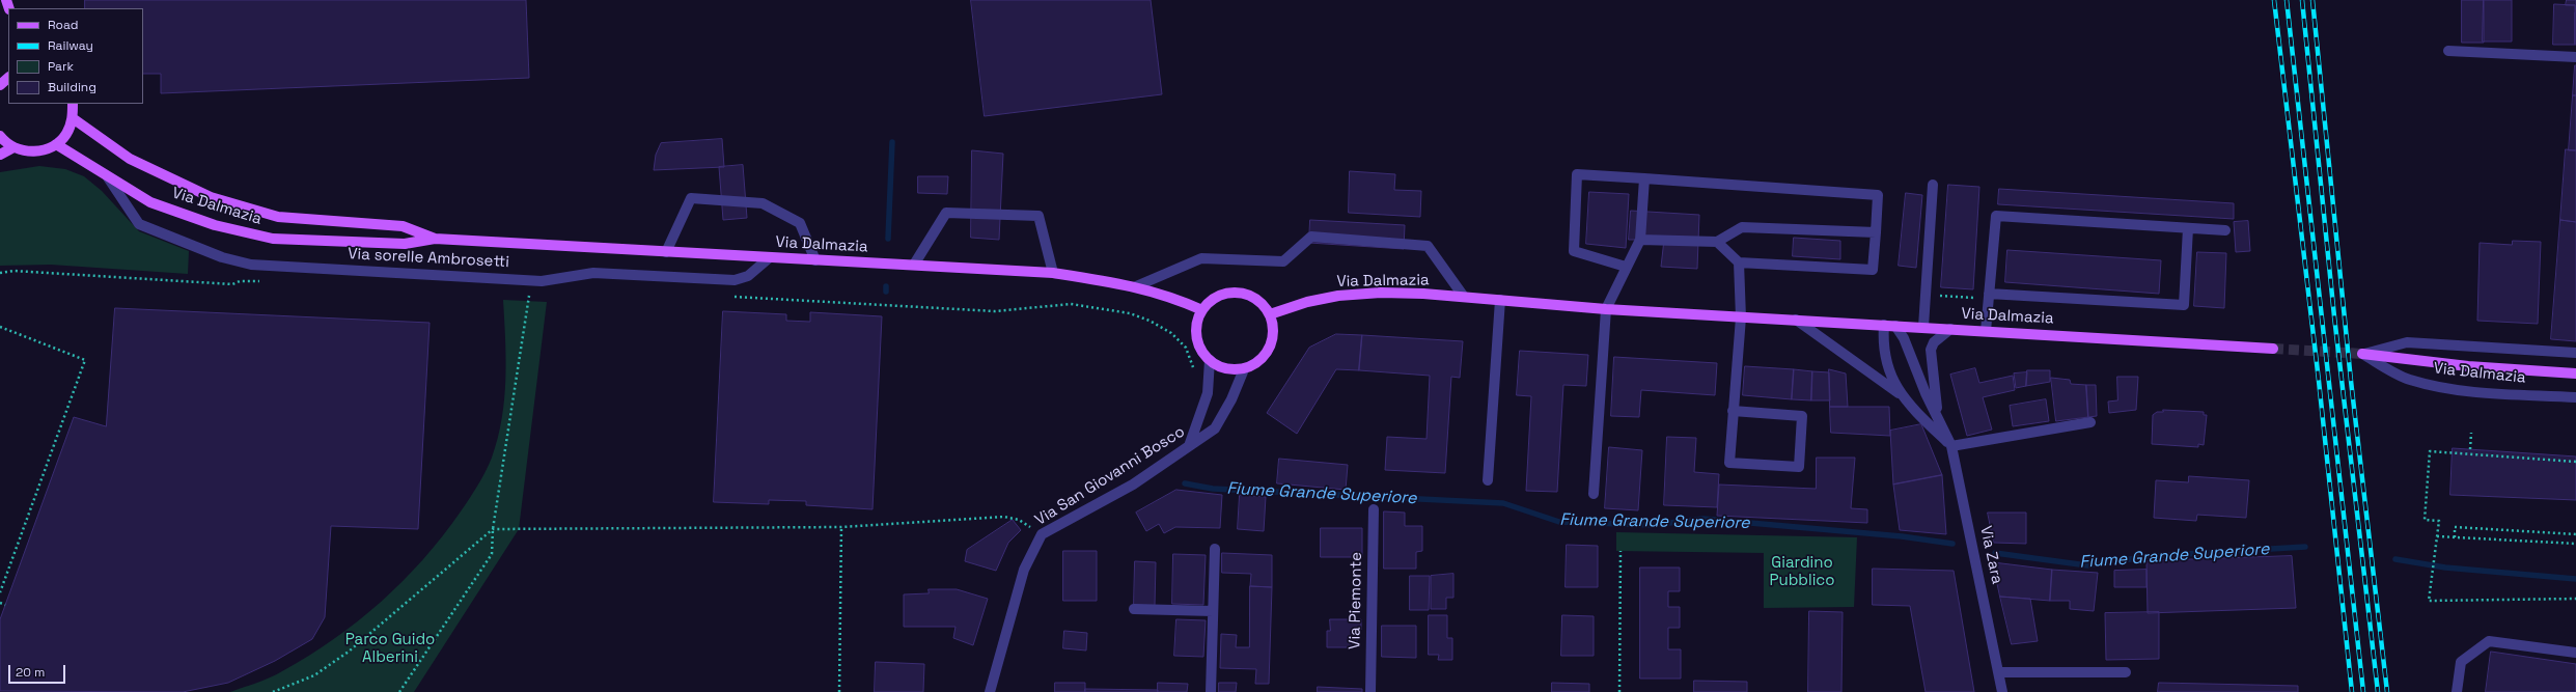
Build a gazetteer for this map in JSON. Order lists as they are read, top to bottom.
{
  "streets": {
    "main road": ["Via Dalmazia"],
    "street": [
      "Via sorelle Ambrosetti",
      "Via San Giovanni Bosco",
      "Via Zara",
      "Via Piemonte"
    ]
  },
  "crossings": [
    ["Via Dalmazia", "Via sorelle Ambrosetti"],
    ["Via Dalmazia", "Via San Giovanni Bosco"],
    ["Via Dalmazia", "Via Zara"]
  ],
  "water": ["Fiume Grande Superiore"],
  "parks": ["Giardino Pubblico", "Parco Guido Alberini"],
  "legend": [
    "Road",
    "Railway",
    "Park",
    "Building"
  ],
  "scale_bar": "20 m"
}
